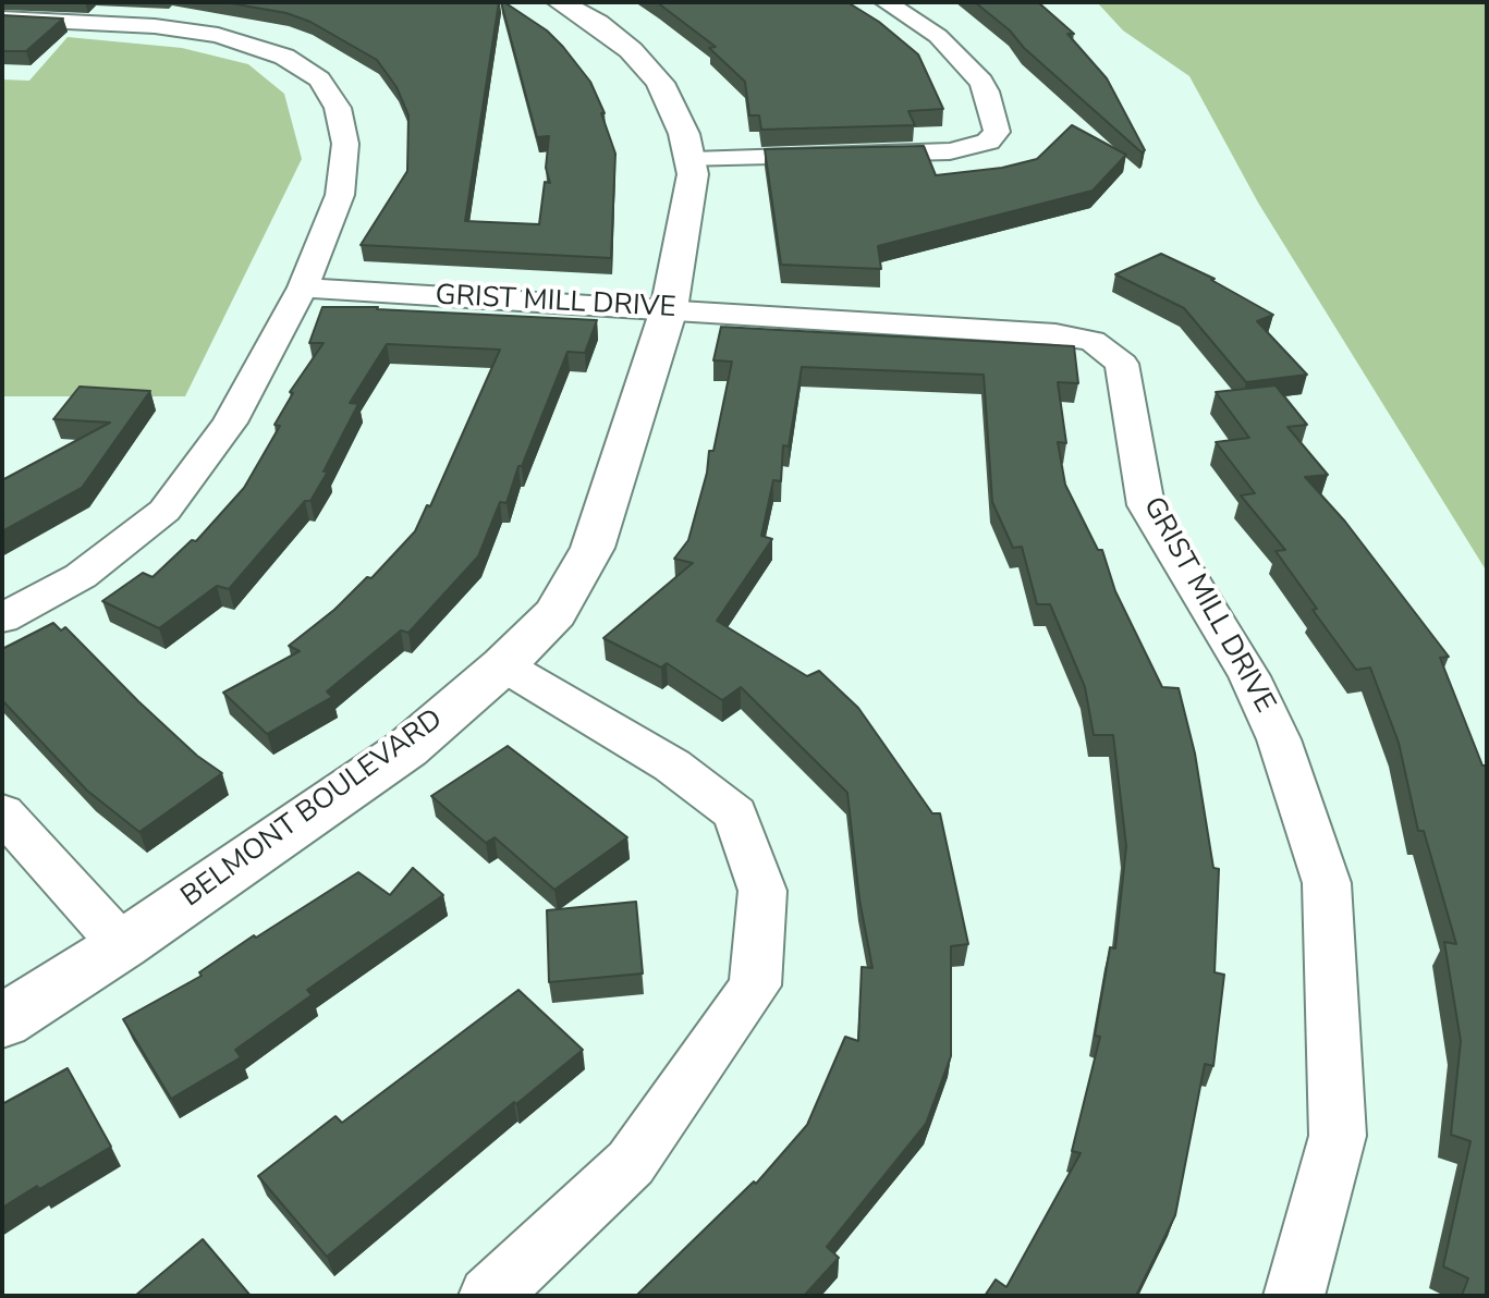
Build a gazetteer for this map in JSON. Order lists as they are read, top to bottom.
{
  "streets": {
    "street": ["GRIST MILL DRIVE", "BELMONT BOULEVARD"]
  },
  "crossings": [
    ["GRIST MILL DRIVE", "BELMONT BOULEVARD"]
  ]
}
